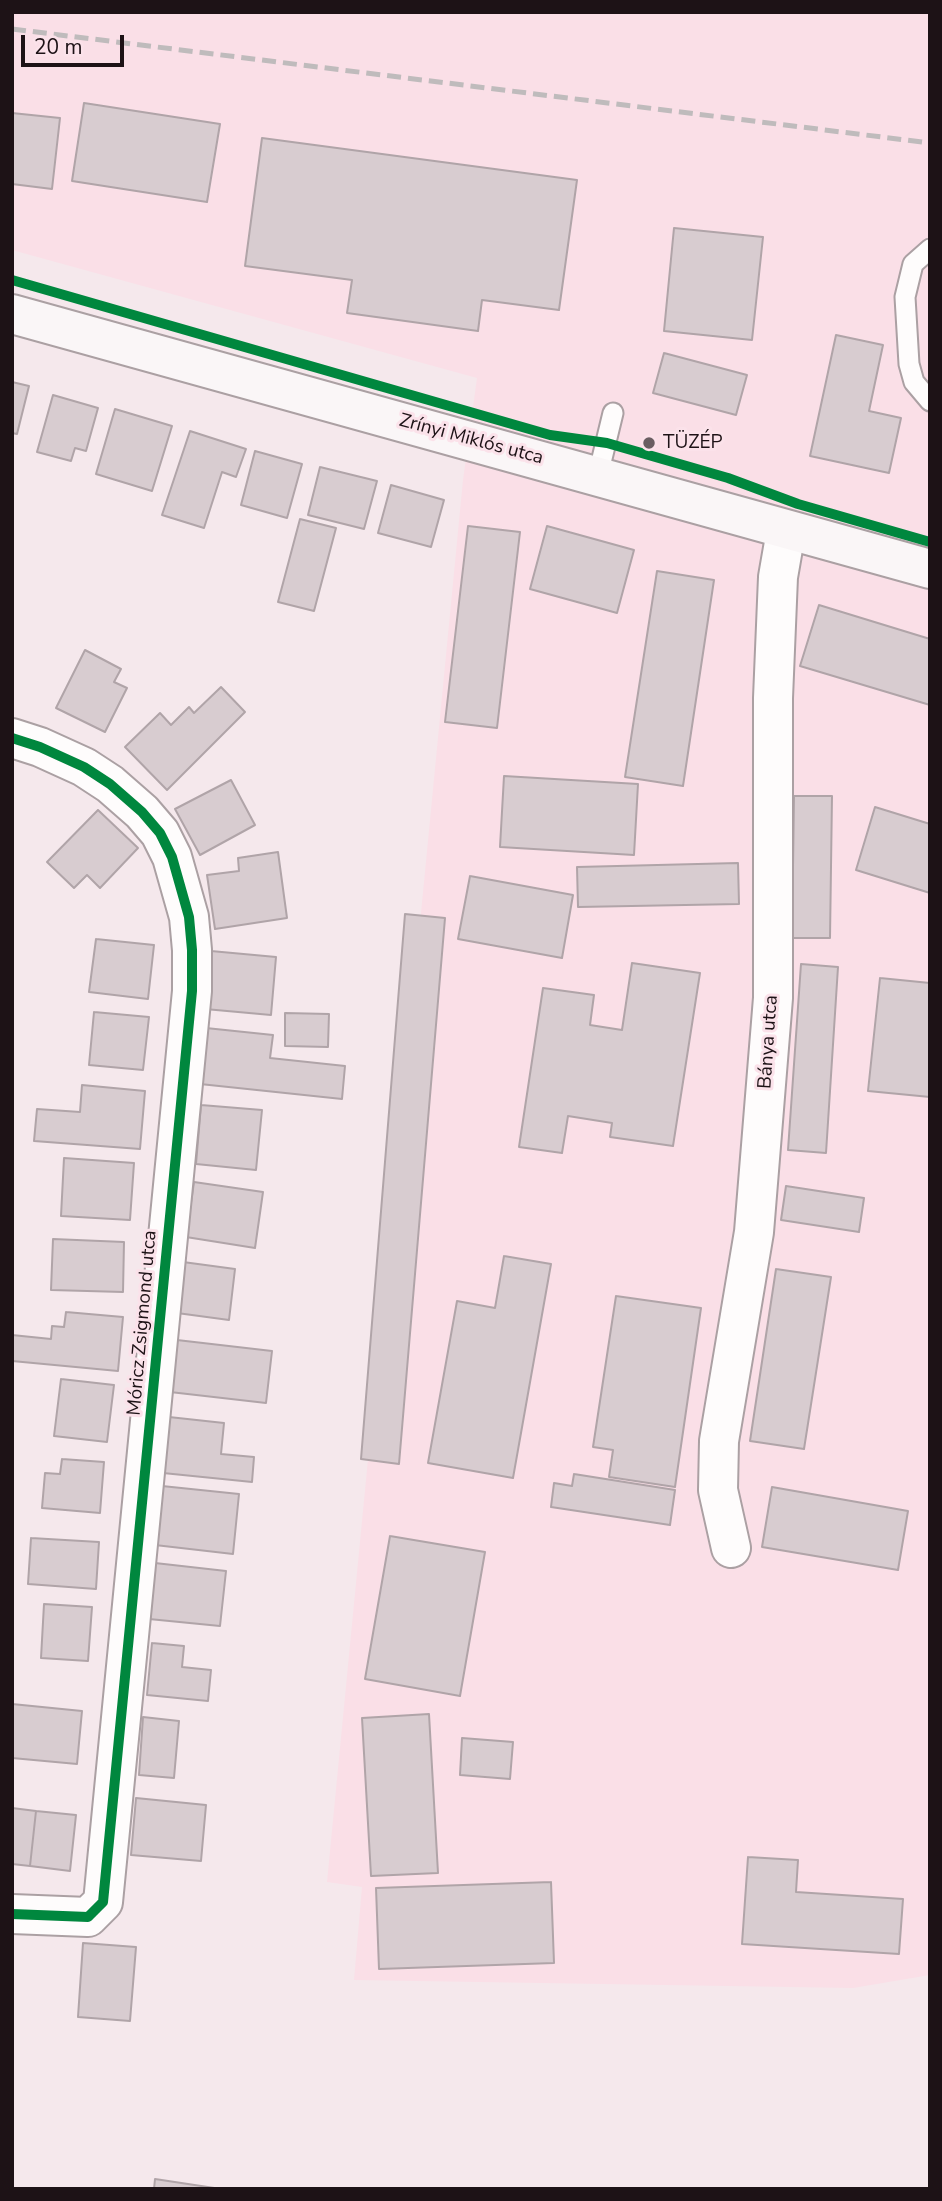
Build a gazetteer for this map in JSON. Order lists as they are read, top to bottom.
{
  "streets": {
    "main road": ["Zrínyi Miklós utca"],
    "street": ["Bánya utca", "Móricz Zsigmond utca"]
  },
  "crossings": [
    ["Zrínyi Miklós utca", "Bánya utca"]
  ],
  "places": ["TÜZÉP"],
  "scale_bar": "20 m"
}
